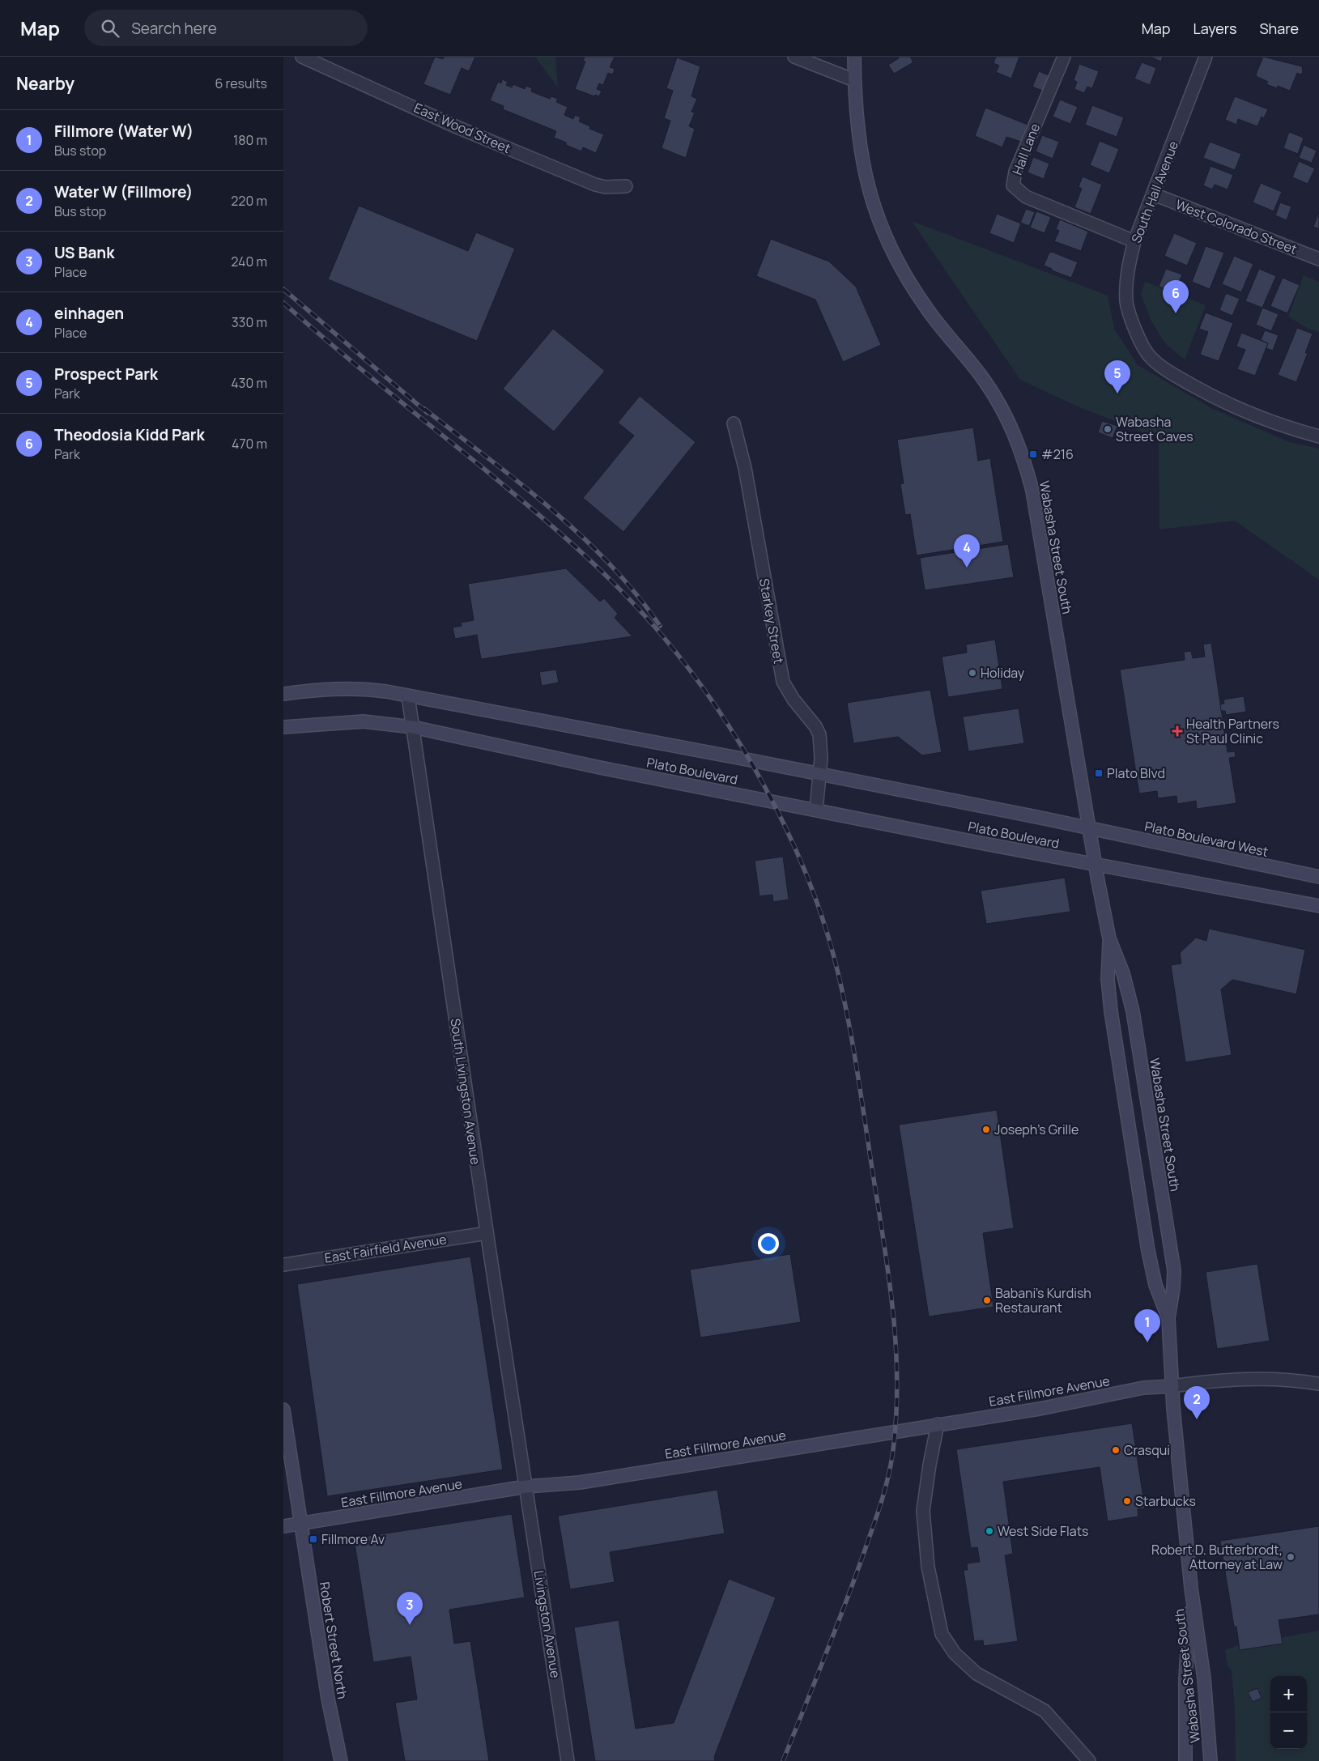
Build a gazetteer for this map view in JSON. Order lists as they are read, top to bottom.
{
  "streets": {
    "main road": [
      "Wabasha Street South",
      "Plato Boulevard",
      "Plato Boulevard West",
      "East Fillmore Avenue",
      "Robert Street North"
    ],
    "street": [
      "East Wood Street",
      "Hall Lane",
      "South Hall Avenue",
      "West Colorado Street",
      "Starkey Street",
      "South Livingston Avenue",
      "East Fairfield Avenue",
      "Livingston Avenue"
    ]
  },
  "crossings": [
    ["Hall Lane", "South Hall Avenue"],
    ["South Hall Avenue", "West Colorado Street"],
    ["Wabasha Street South", "Plato Boulevard"],
    ["Wabasha Street South", "Plato Boulevard West"],
    ["Wabasha Street South", "East Fillmore Avenue"],
    ["Starkey Street", "Plato Boulevard"],
    ["Plato Boulevard", "Plato Boulevard West"],
    ["Plato Boulevard", "South Livingston Avenue"],
    ["South Livingston Avenue", "East Fairfield Avenue"],
    ["South Livingston Avenue", "East Fillmore Avenue"],
    ["South Livingston Avenue", "Livingston Avenue"],
    ["East Fillmore Avenue", "Livingston Avenue"],
    ["East Fillmore Avenue", "Robert Street North"]
  ],
  "places": {
    "other": [
      "Wabasha Street Caves",
      "Holiday",
      "Joseph's Grille",
      "Babani's Kurdish Restaurant",
      "Crasqui",
      "Starbucks",
      "West Side Flats",
      "Robert D. Butterbrodt, Attorney at Law"
    ],
    "transit": ["#216", "Plato Blvd", "Fillmore Av"],
    "health": ["Health Partners St Paul Clinic"]
  },
  "page": {
    "header": "Map",
    "search": "Search here",
    "nav": ["Map", "Layers", "Share"],
    "heading": ["Nearby", "6 results"],
    "list": [
      {
        "mark": "1",
        "name": "Fillmore (Water W)",
        "note": "Bus stop",
        "value": "180 m"
      },
      {
        "mark": "2",
        "name": "Water W (Fillmore)",
        "note": "Bus stop",
        "value": "220 m"
      },
      {
        "mark": "3",
        "name": "US Bank",
        "note": "Place",
        "value": "240 m"
      },
      {
        "mark": "4",
        "name": "einhagen",
        "note": "Place",
        "value": "330 m"
      },
      {
        "mark": "5",
        "name": "Prospect Park",
        "note": "Park",
        "value": "430 m"
      },
      {
        "mark": "6",
        "name": "Theodosia Kidd Park",
        "note": "Park",
        "value": "470 m"
      }
    ],
    "pins": [
      "6",
      "5",
      "4",
      "1",
      "2",
      "3"
    ],
    "map_buttons": ["+", "−"]
  }
}
